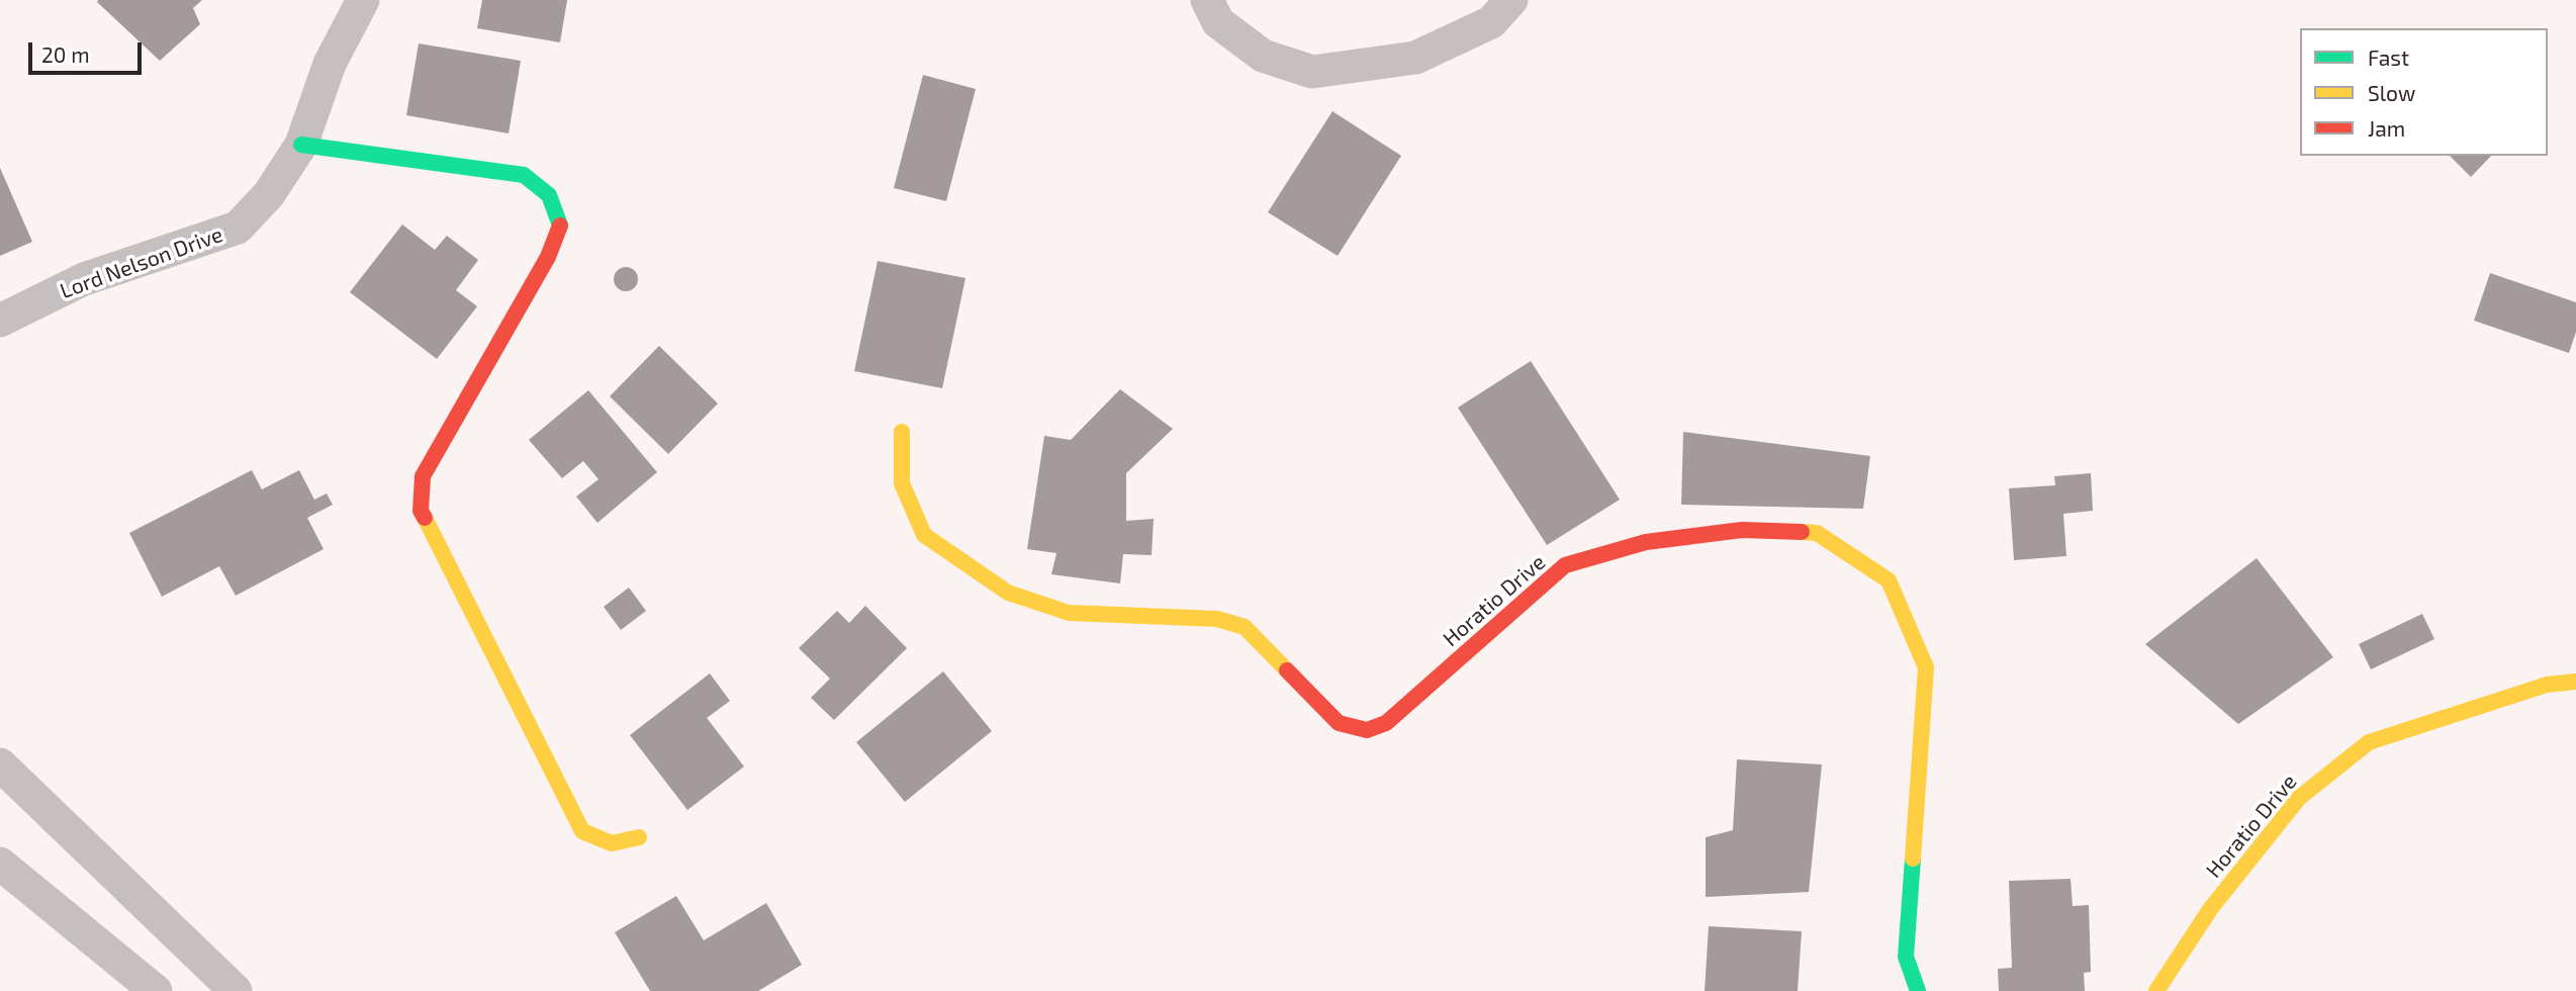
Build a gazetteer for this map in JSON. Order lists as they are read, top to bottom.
{
  "streets": {
    "street": ["Lord Nelson Drive", "Horatio Drive"]
  },
  "legend": ["Fast", "Slow", "Jam"],
  "scale_bar": "20 m"
}
